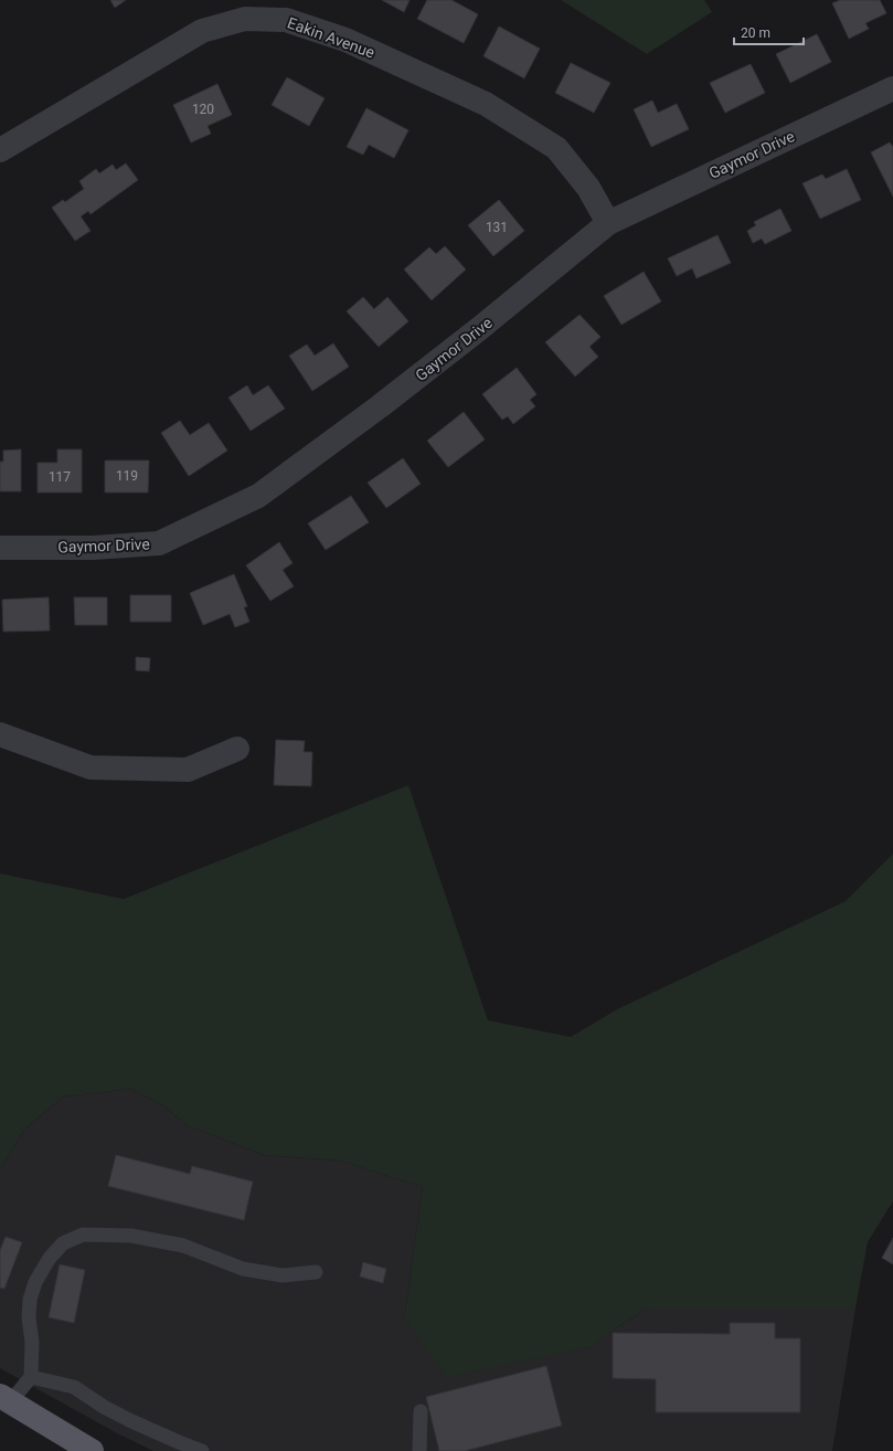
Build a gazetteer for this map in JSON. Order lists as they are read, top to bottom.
{
  "streets": {
    "street": ["Eakin Avenue", "Gaymor Drive"]
  },
  "crossings": [
    ["Eakin Avenue", "Gaymor Drive"]
  ],
  "house_numbers": [
    "120",
    "131",
    "119",
    "117"
  ],
  "scale_bar": "20 m"
}
